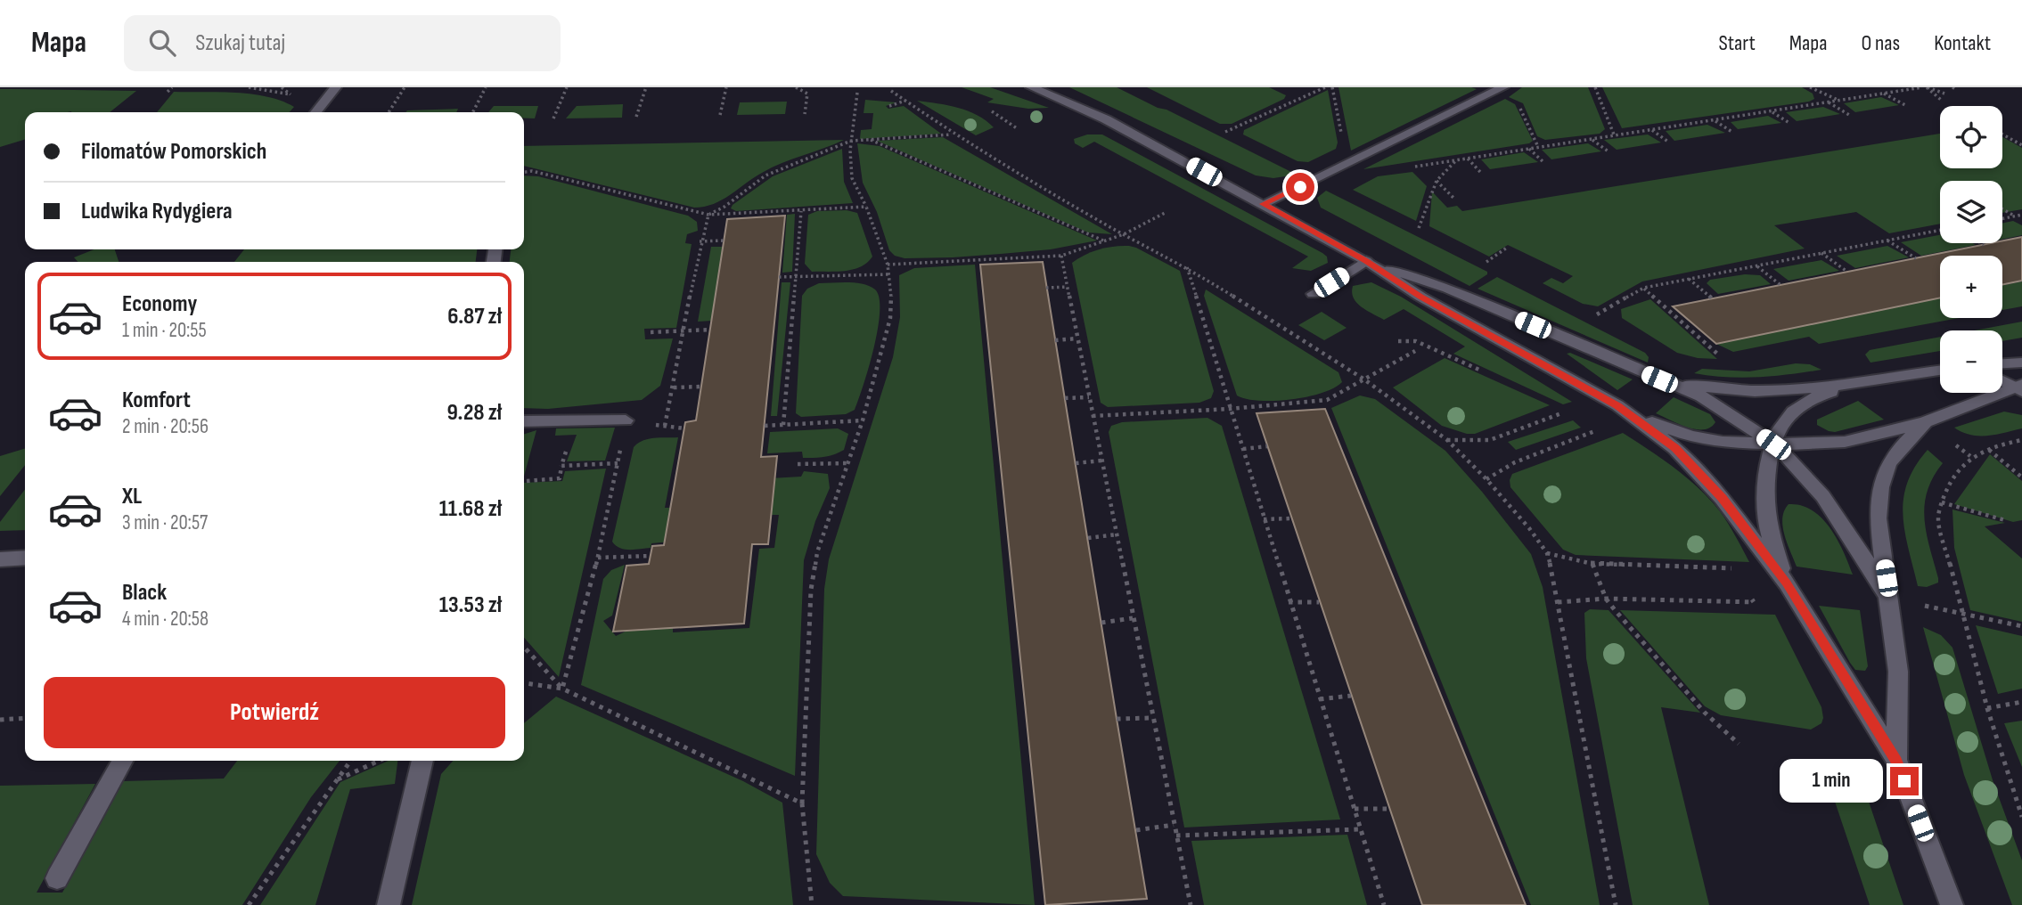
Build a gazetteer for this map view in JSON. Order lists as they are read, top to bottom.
{
  "page": {
    "header": "Mapa",
    "search": "Szukaj tutaj",
    "nav": [
      "Start",
      "Mapa",
      "O nas",
      "Kontakt"
    ],
    "map_buttons": ["+", "−"],
    "banner": ["Filomatów Pomorskich", "Ludwika Rydygiera"],
    "list": [
      {
        "name": "Economy",
        "note": "1 min · 20:55",
        "value": "6.87 zł"
      },
      {
        "name": "Komfort",
        "note": "2 min · 20:56",
        "value": "9.28 zł"
      },
      {
        "name": "XL",
        "note": "3 min · 20:57",
        "value": "11.68 zł"
      },
      {
        "name": "Black",
        "note": "4 min · 20:58",
        "value": "13.53 zł"
      }
    ],
    "buttons": "Potwierdź",
    "bubble": "1 min"
  }
}
